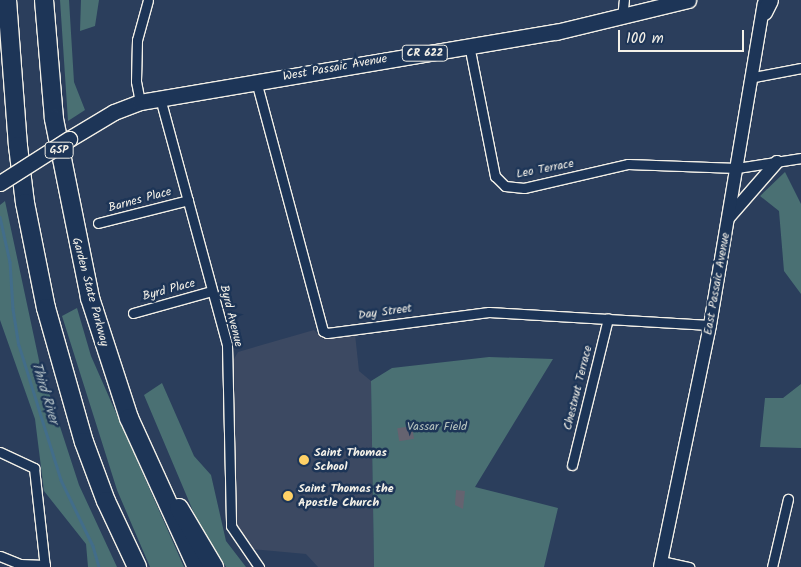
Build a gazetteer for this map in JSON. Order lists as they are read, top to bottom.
{
  "streets": {
    "highway": ["GSP", "Garden State Parkway"],
    "main road": ["CR 622", "West Passaic Avenue", "East Passaic Avenue"],
    "street": [
      "Leo Terrace",
      "Barnes Place",
      "Byrd Place",
      "Day Street",
      "Byrd Avenue",
      "Chestnut Terrace"
    ]
  },
  "crossings": [
    ["West Passaic Avenue", "Leo Terrace"],
    ["West Passaic Avenue", "Day Street"],
    ["West Passaic Avenue", "Byrd Avenue"],
    ["Leo Terrace", "East Passaic Avenue"],
    ["Barnes Place", "Byrd Avenue"],
    ["East Passaic Avenue", "Day Street"],
    ["Byrd Place", "Byrd Avenue"],
    ["Day Street", "Chestnut Terrace"]
  ],
  "water": ["Third River"],
  "parks": ["Vassar Field"],
  "places": ["Saint Thomas School", "Saint Thomas the Apostle Church"],
  "scale_bar": "100 m"
}
